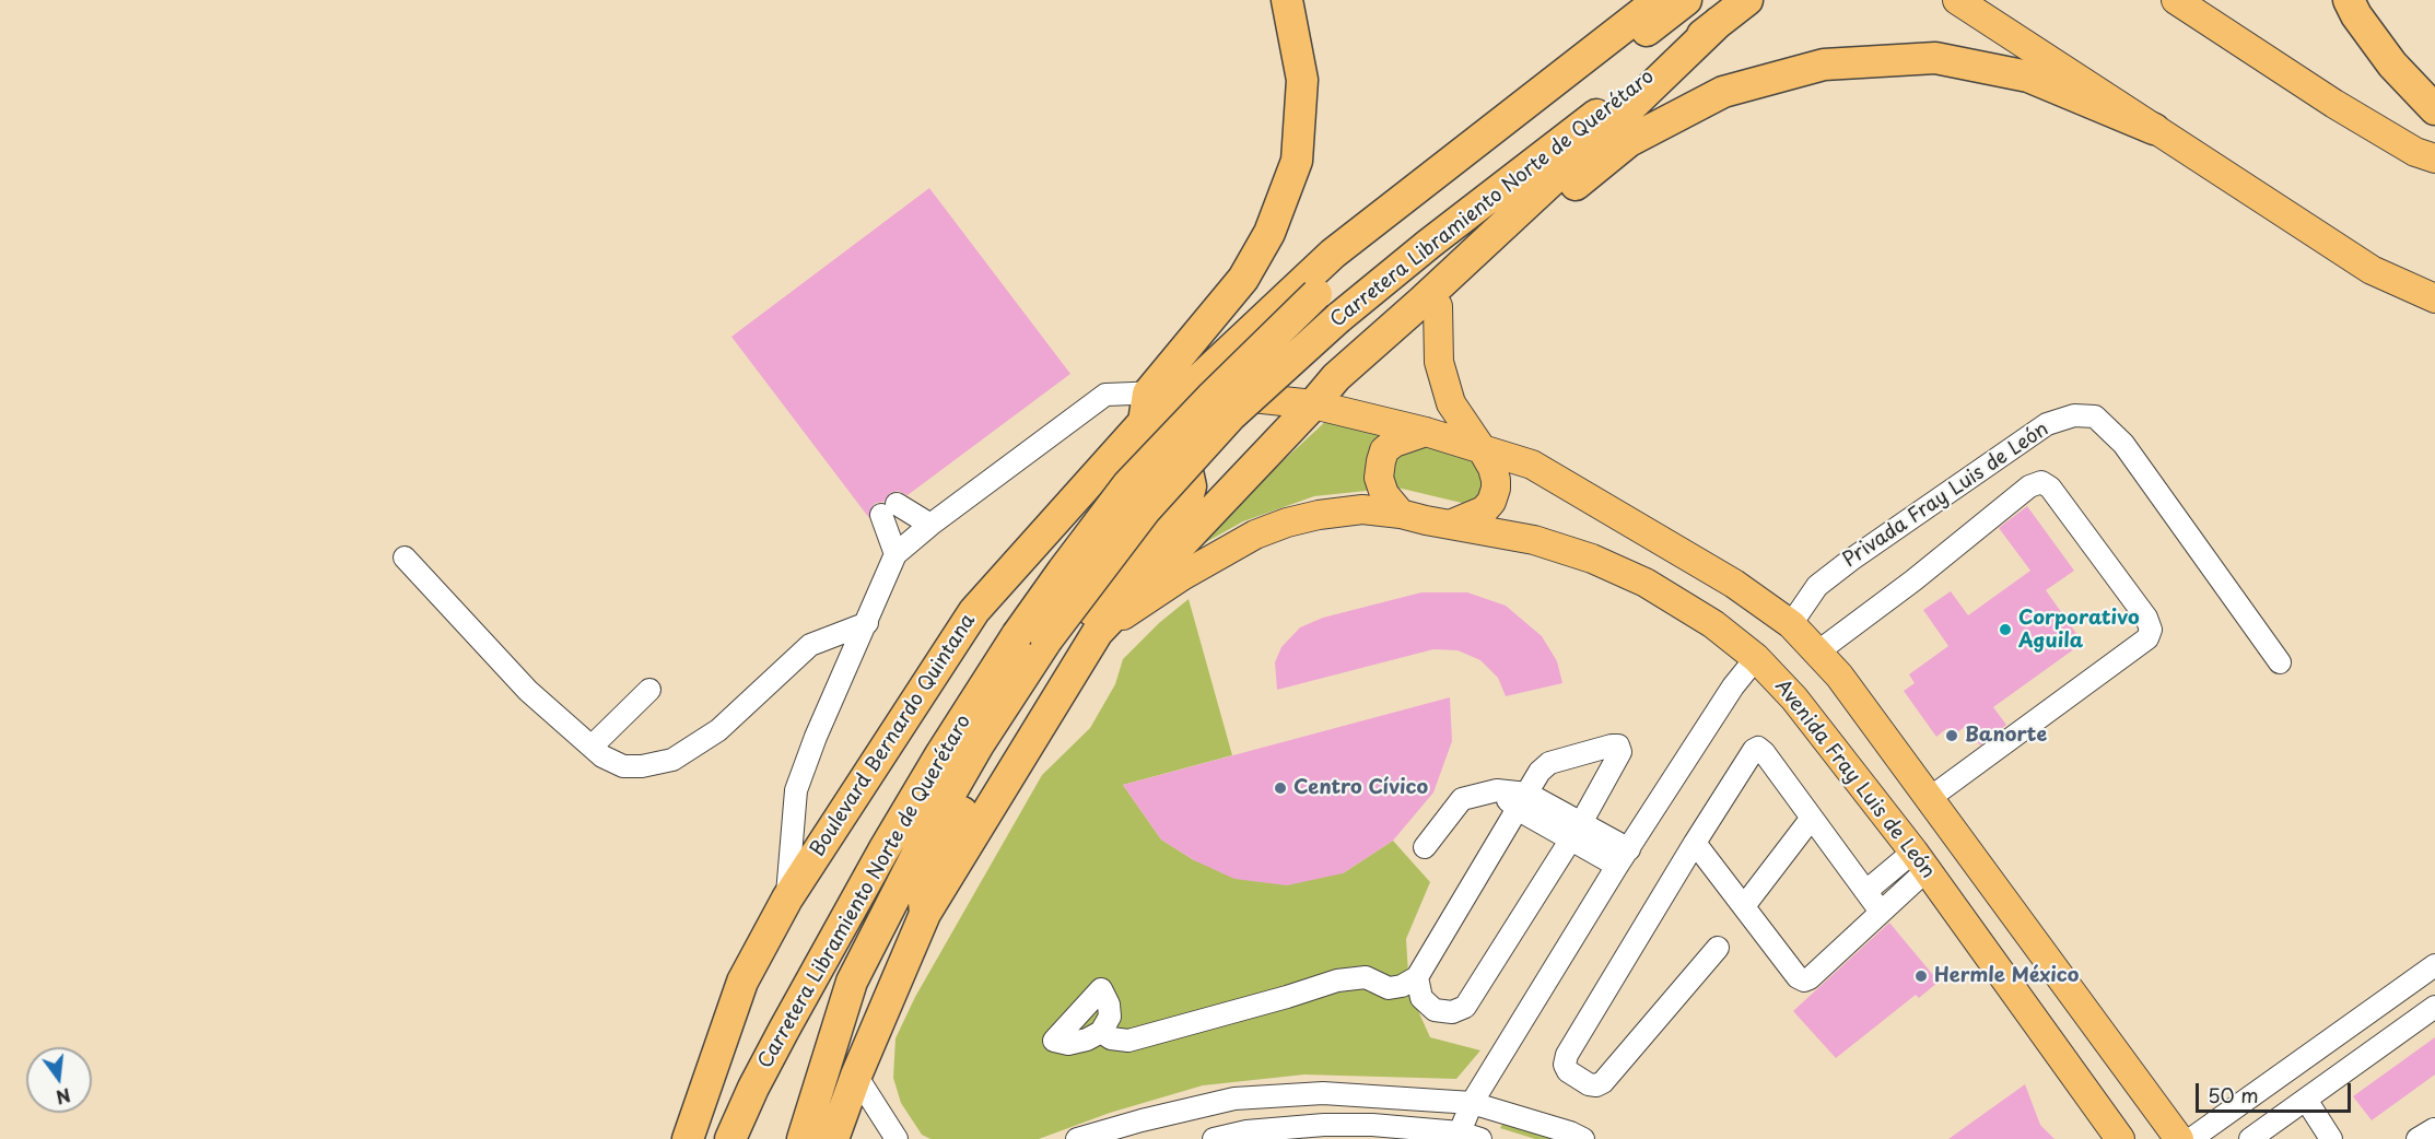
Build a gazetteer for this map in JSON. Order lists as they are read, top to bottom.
{
  "streets": {
    "highway": ["Carretera Libramiento Norte de Querétaro", "Boulevard Bernardo Quintana"],
    "main road": ["Avenida Fray Luis de León"],
    "street": ["Privada Fray Luis de León"]
  },
  "places": [
    "Corporativo Aguila",
    "Banorte",
    "Centro Cívico",
    "Hermle México"
  ],
  "scale_bar": "50 m",
  "north": "bottom"
}
